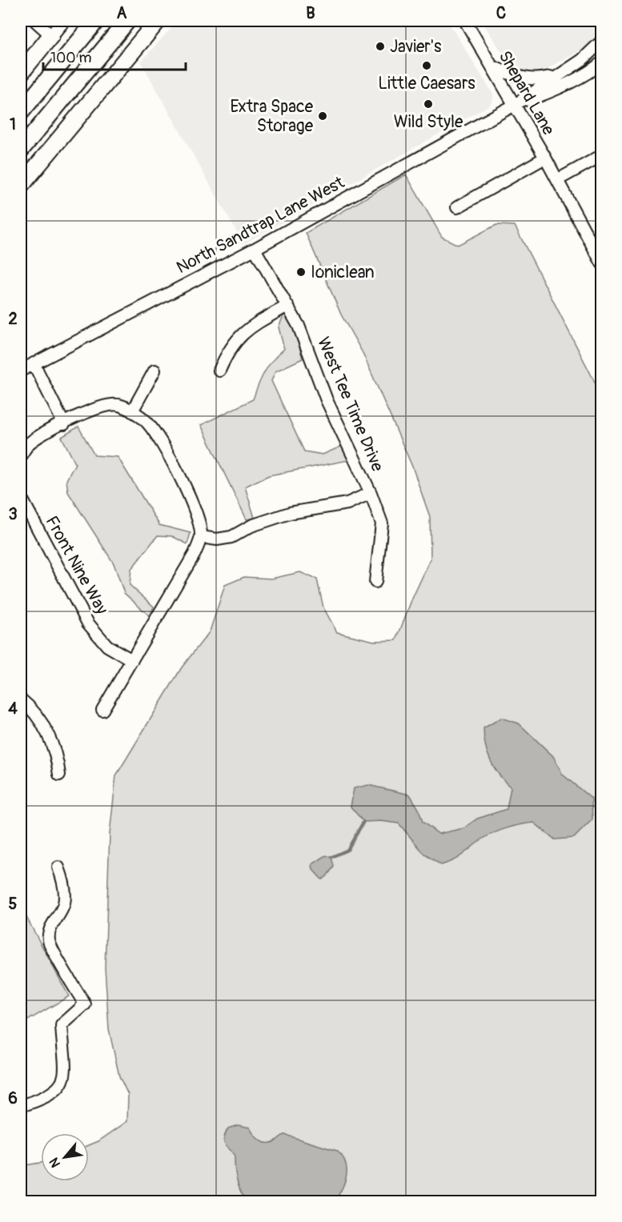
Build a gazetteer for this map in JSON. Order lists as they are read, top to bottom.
{
  "streets": {
    "street": [
      "Shepard Lane",
      "North Sandtrap Lane West",
      "West Tee Time Drive",
      "Front Nine Way"
    ]
  },
  "crossings": [
    ["Shepard Lane", "North Sandtrap Lane West"],
    ["North Sandtrap Lane West", "West Tee Time Drive"]
  ],
  "places": [
    "Javier's",
    "Little Caesars",
    "Wild Style",
    "Extra Space Storage",
    "Ioniclean"
  ],
  "scale_bar": "100 m",
  "north": "bottom left",
  "grid": {
    "columns": ["A", "B", "C"],
    "rows": [
      "1",
      "2",
      "3",
      "4",
      "5",
      "6"
    ]
  }
}
